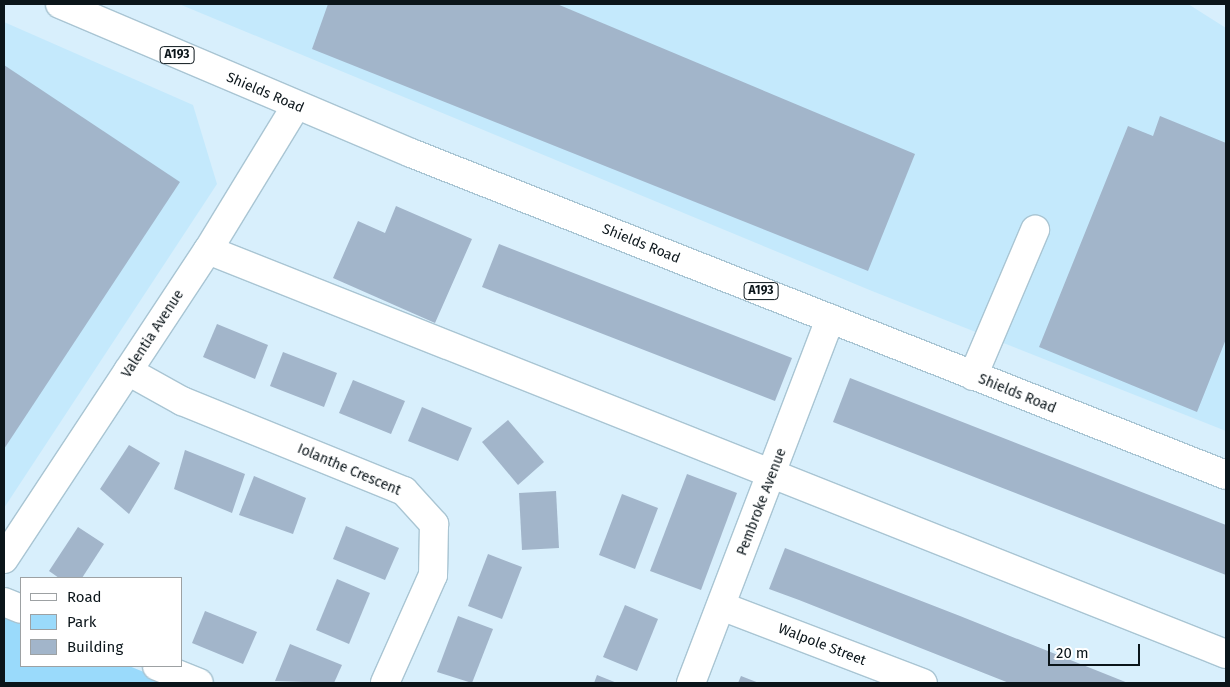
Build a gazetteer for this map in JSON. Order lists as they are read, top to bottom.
{
  "streets": {
    "street": [
      "A193",
      "Shields Road",
      "Valentia Avenue",
      "Iolanthe Crescent",
      "Pembroke Avenue",
      "Walpole Street"
    ]
  },
  "crossings": [
    ["Shields Road", "Valentia Avenue"],
    ["Shields Road", "Pembroke Avenue"],
    ["Valentia Avenue", "Iolanthe Crescent"],
    ["Pembroke Avenue", "Walpole Street"]
  ],
  "legend": ["Road", "Park", "Building"],
  "scale_bar": "20 m"
}
